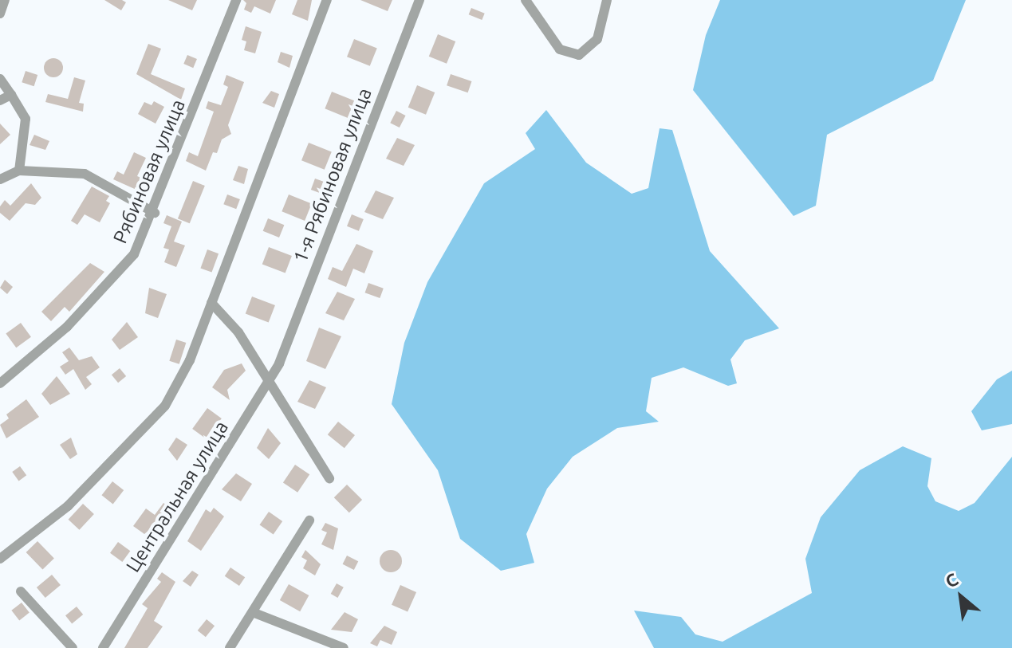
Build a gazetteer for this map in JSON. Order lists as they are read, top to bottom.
{
  "streets": {
    "street": ["Рябиновая улица", "1-я Рябиновая улица", "Центральная улица"]
  },
  "crossings": [
    ["1-я Рябиновая улица", "Центральная улица"]
  ],
  "north": "top left"
}
